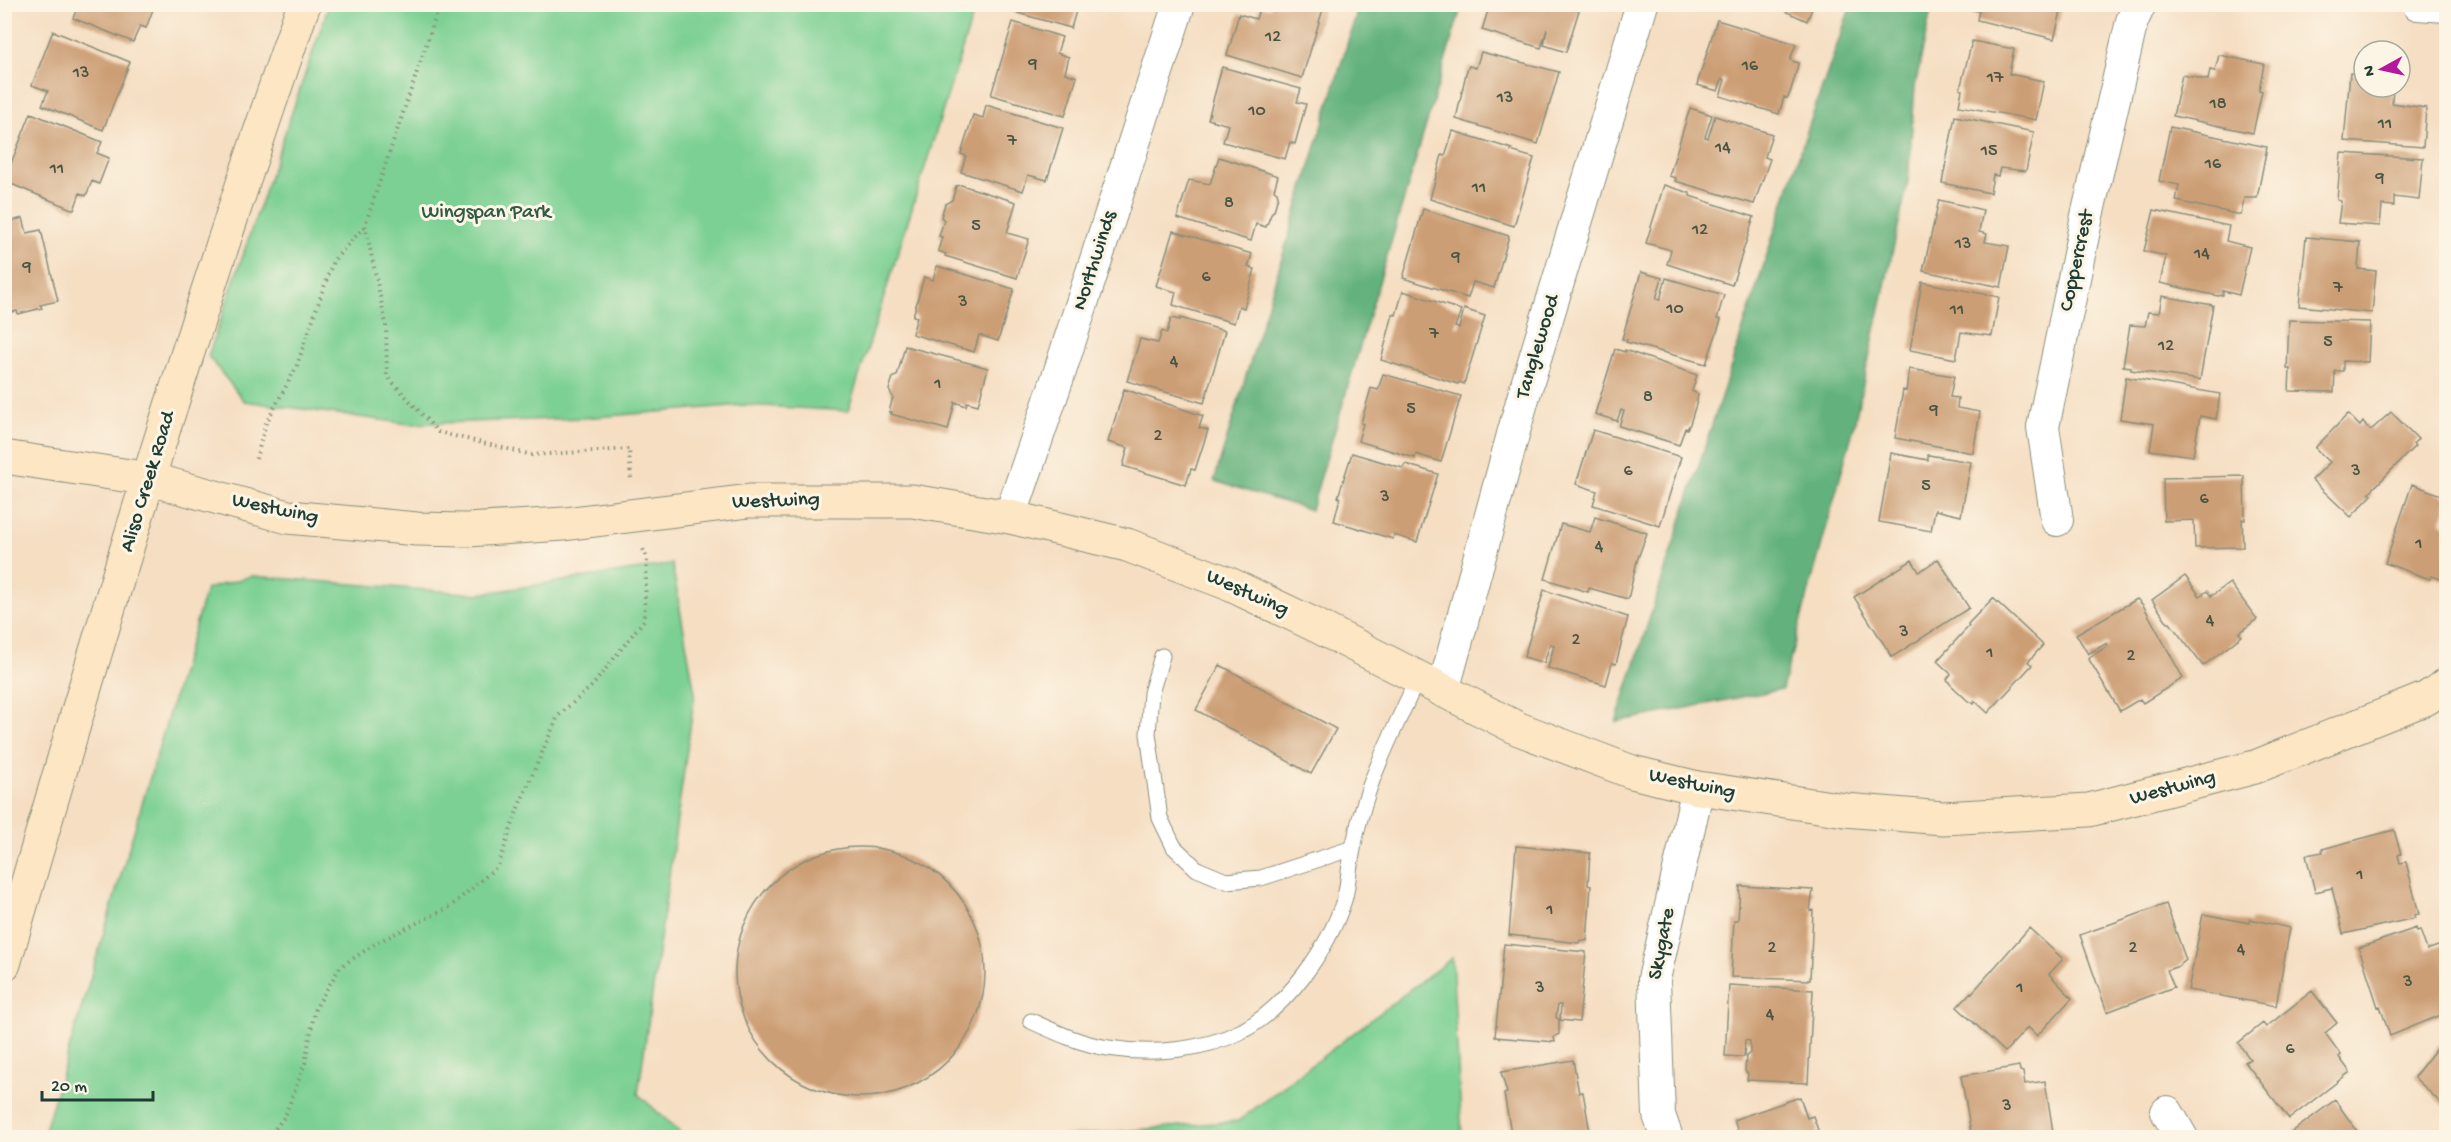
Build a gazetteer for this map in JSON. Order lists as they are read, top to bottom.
{
  "streets": {
    "street": [
      "Northwinds",
      "Coppercrest",
      "Tanglewood",
      "Aliso Creek Road",
      "Westwing",
      "Skygate"
    ]
  },
  "crossings": [
    ["Northwinds", "Westwing"],
    ["Tanglewood", "Westwing"],
    ["Aliso Creek Road", "Westwing"],
    ["Westwing", "Skygate"]
  ],
  "parks": ["Wingspan Park"],
  "house_numbers": [
    "12",
    "9",
    "16",
    "13",
    "17",
    "13",
    "18",
    "10",
    "11",
    "7",
    "14",
    "15",
    "16",
    "11",
    "9",
    "11",
    "8",
    "5",
    "12",
    "13",
    "14",
    "9",
    "9",
    "6",
    "7",
    "3",
    "10",
    "11",
    "7",
    "5",
    "12",
    "4",
    "1",
    "8",
    "5",
    "9",
    "2",
    "6",
    "3",
    "5",
    "3",
    "6",
    "1",
    "4",
    "4",
    "3",
    "2",
    "1",
    "2",
    "1",
    "1",
    "2",
    "2",
    "4",
    "3",
    "3",
    "1",
    "4",
    "6",
    "3"
  ],
  "scale_bar": "20 m",
  "north": "left"
}
